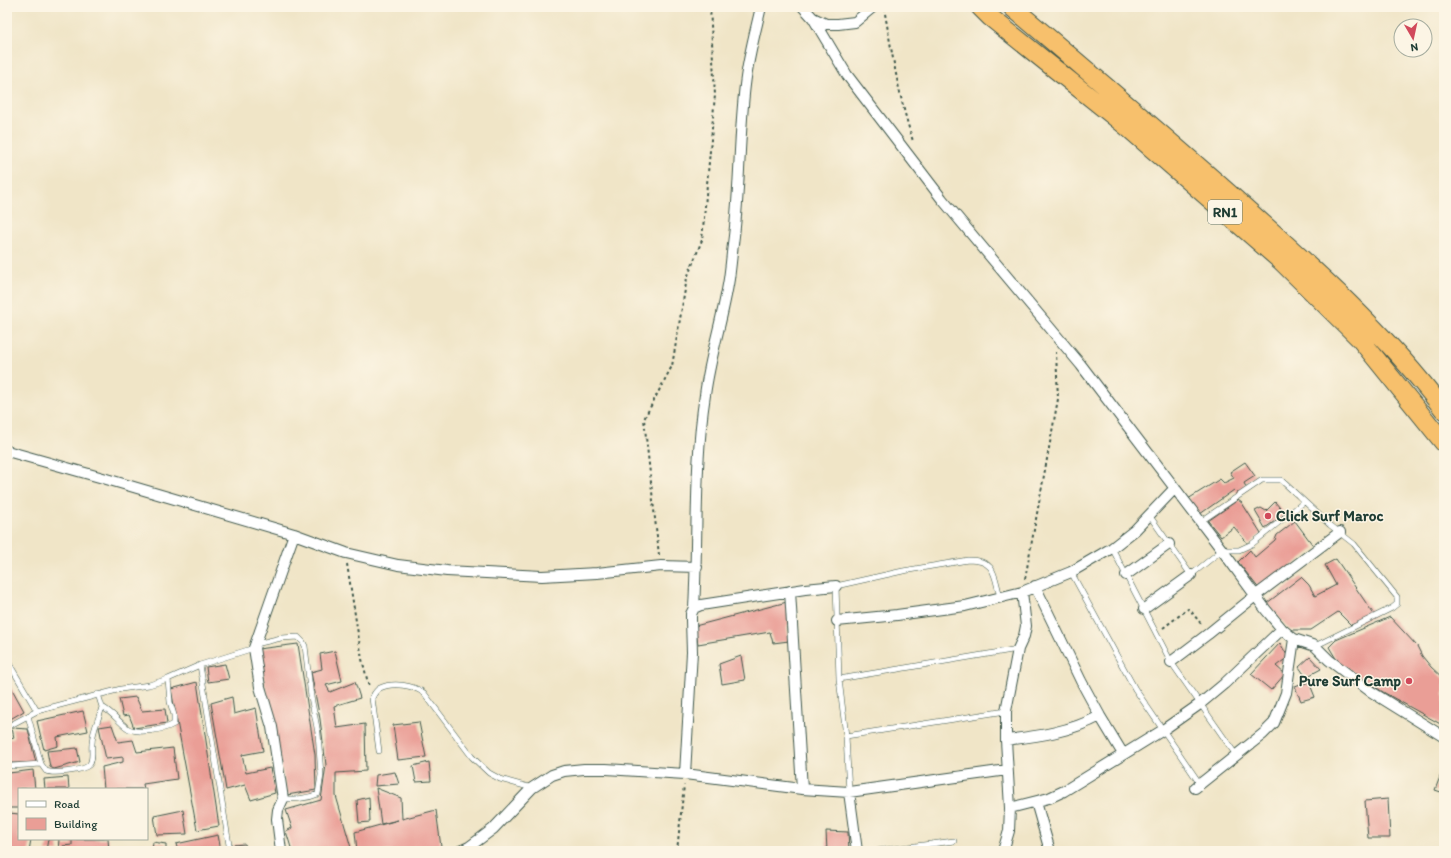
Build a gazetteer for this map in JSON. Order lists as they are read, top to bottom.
{
  "streets": {
    "highway": ["RN1"]
  },
  "places": ["Click Surf Maroc", "Pure Surf Camp"],
  "legend": ["Road", "Building"],
  "north": "bottom"
}
